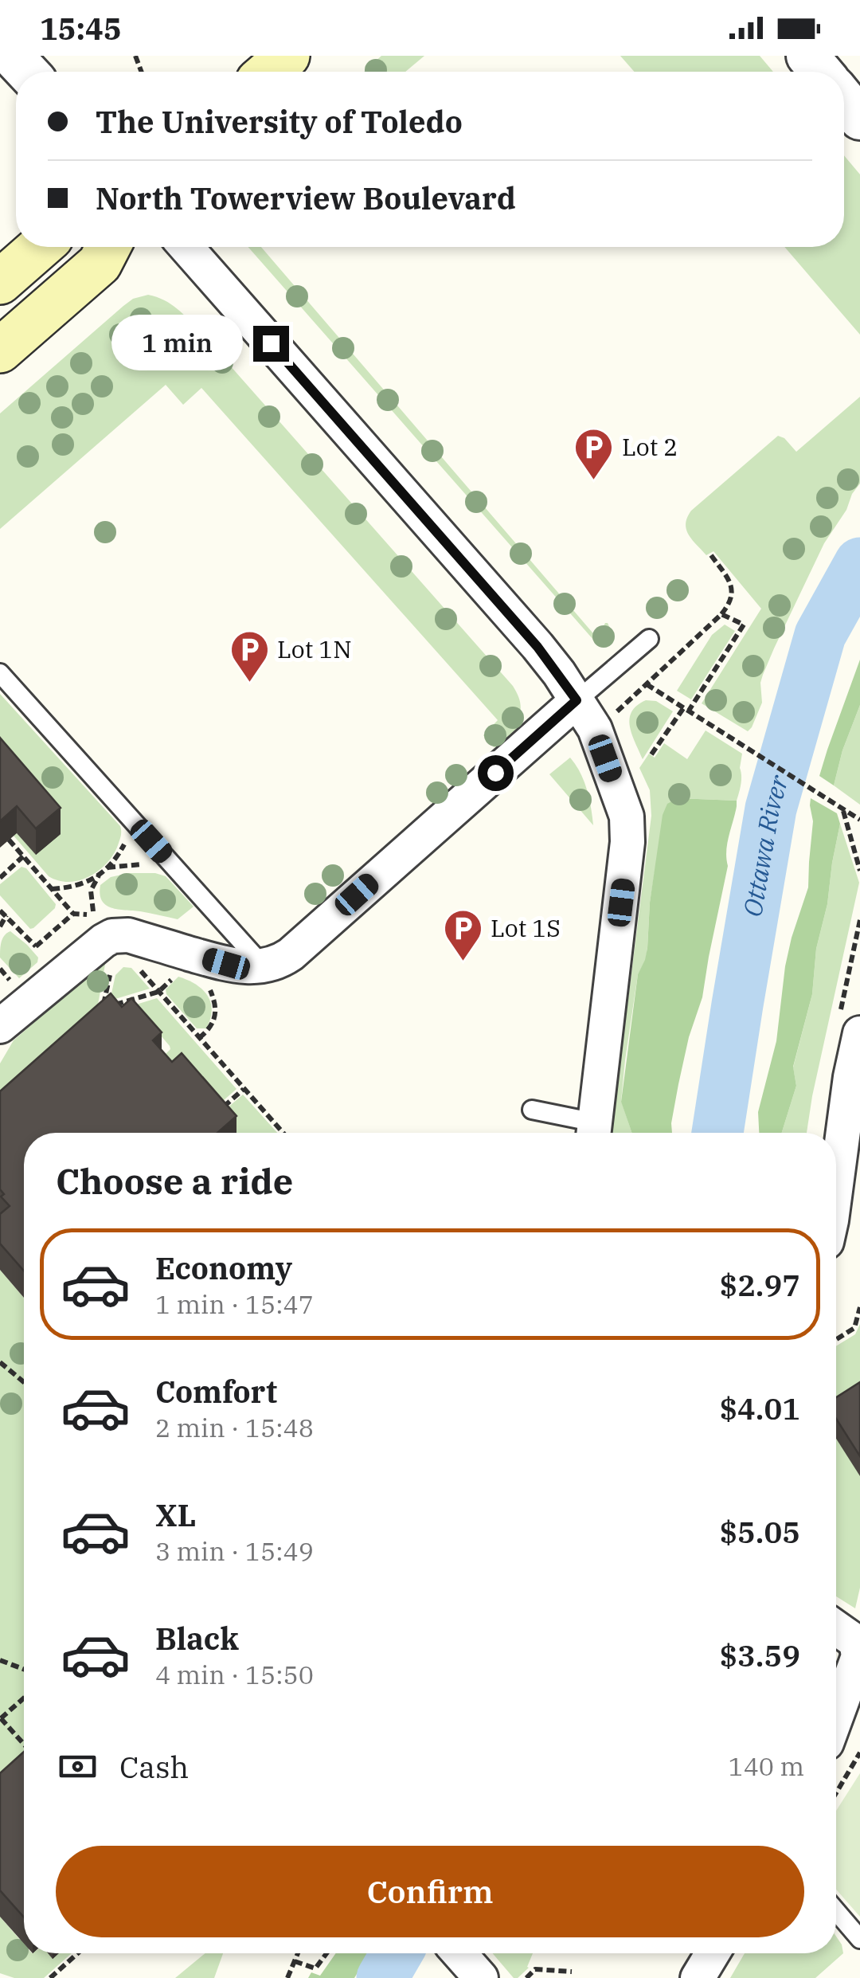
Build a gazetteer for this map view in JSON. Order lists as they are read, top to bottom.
{
  "water": ["Ottawa River"],
  "places": {
    "parking": ["Lot 2", "Lot 1N", "Lot 1S"]
  },
  "page": {
    "status": "15:45",
    "banner": ["The University of Toledo", "North Towerview Boulevard"],
    "bubble": "1 min",
    "heading": "Choose a ride",
    "list": [
      {
        "name": "Economy",
        "note": "1 min · 15:47",
        "value": "$2.97"
      },
      {
        "name": "Comfort",
        "note": "2 min · 15:48",
        "value": "$4.01"
      },
      {
        "name": "XL",
        "note": "3 min · 15:49",
        "value": "$5.05"
      },
      {
        "name": "Black",
        "note": "4 min · 15:50",
        "value": "$3.59"
      }
    ],
    "pay": ["Cash", "140 m"],
    "buttons": "Confirm"
  }
}
